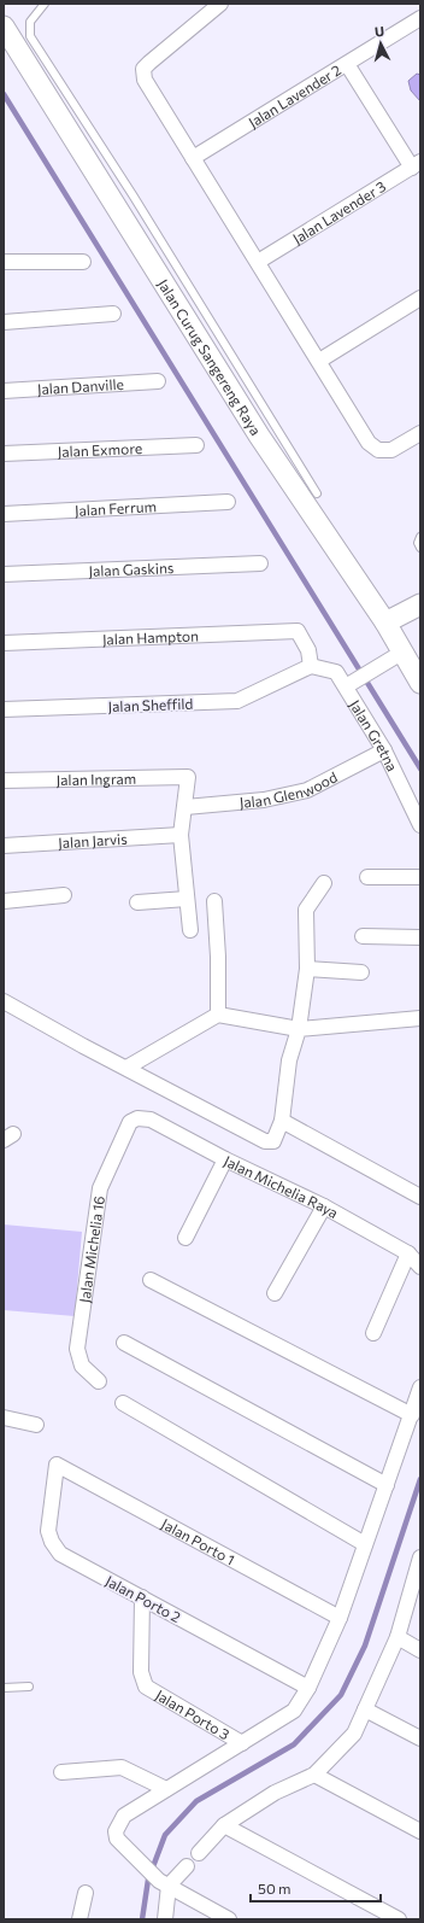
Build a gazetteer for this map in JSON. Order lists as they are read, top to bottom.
{
  "streets": {
    "main road": ["Jalan Curug Sangereng Raya"],
    "street": [
      "Jalan Lavender 2",
      "Jalan Lavender 3",
      "Jalan Danville",
      "Jalan Exmore",
      "Jalan Ferrum",
      "Jalan Gaskins",
      "Jalan Hampton",
      "Jalan Sheffild",
      "Jalan Gretna",
      "Jalan Ingram",
      "Jalan Glenwood",
      "Jalan Jarvis",
      "Jalan Michelia Raya",
      "Jalan Michelia 16",
      "Jalan Porto 1",
      "Jalan Porto 2",
      "Jalan Porto 3"
    ]
  },
  "crossings": [
    ["Jalan Hampton", "Jalan Sheffild"],
    ["Jalan Hampton", "Jalan Gretna"],
    ["Jalan Sheffild", "Jalan Gretna"],
    ["Jalan Gretna", "Jalan Glenwood"],
    ["Jalan Ingram", "Jalan Glenwood"],
    ["Jalan Michelia Raya", "Jalan Michelia 16"],
    ["Jalan Porto 1", "Jalan Porto 2"],
    ["Jalan Porto 2", "Jalan Porto 3"]
  ],
  "scale_bar": "50 m",
  "north": "top"
}
